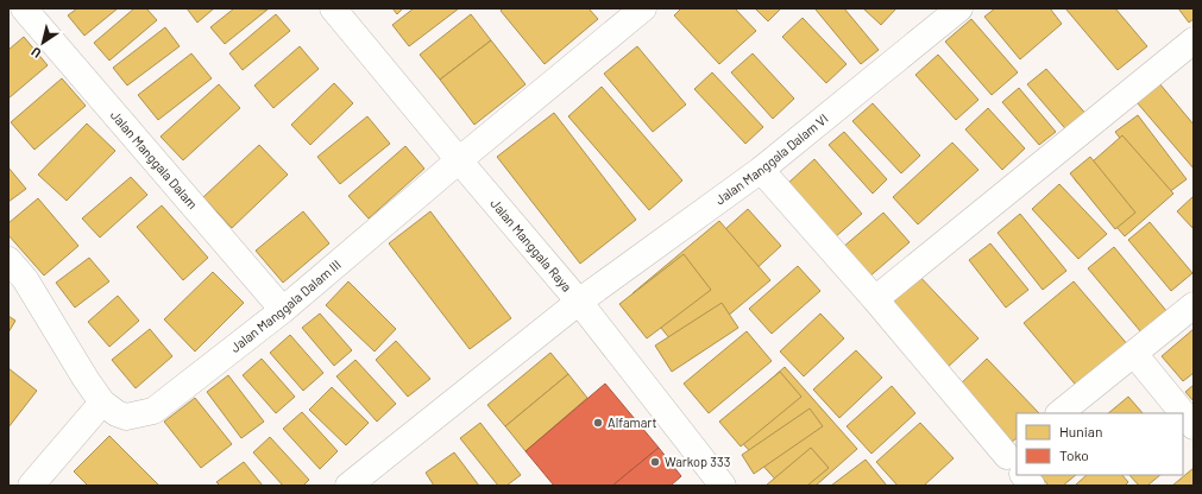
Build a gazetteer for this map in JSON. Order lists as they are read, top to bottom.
{
  "streets": {
    "street": [
      "Jalan Manggala Dalam",
      "Jalan Manggala Dalam VI",
      "Jalan Manggala Raya",
      "Jalan Manggala Dalam III"
    ]
  },
  "crossings": [
    ["Jalan Manggala Dalam", "Jalan Manggala Dalam III"],
    ["Jalan Manggala Dalam VI", "Jalan Manggala Raya"],
    ["Jalan Manggala Raya", "Jalan Manggala Dalam III"]
  ],
  "places": ["Alfamart", "Warkop 333"],
  "legend": ["Hunian", "Toko"],
  "north": "bottom left"
}
